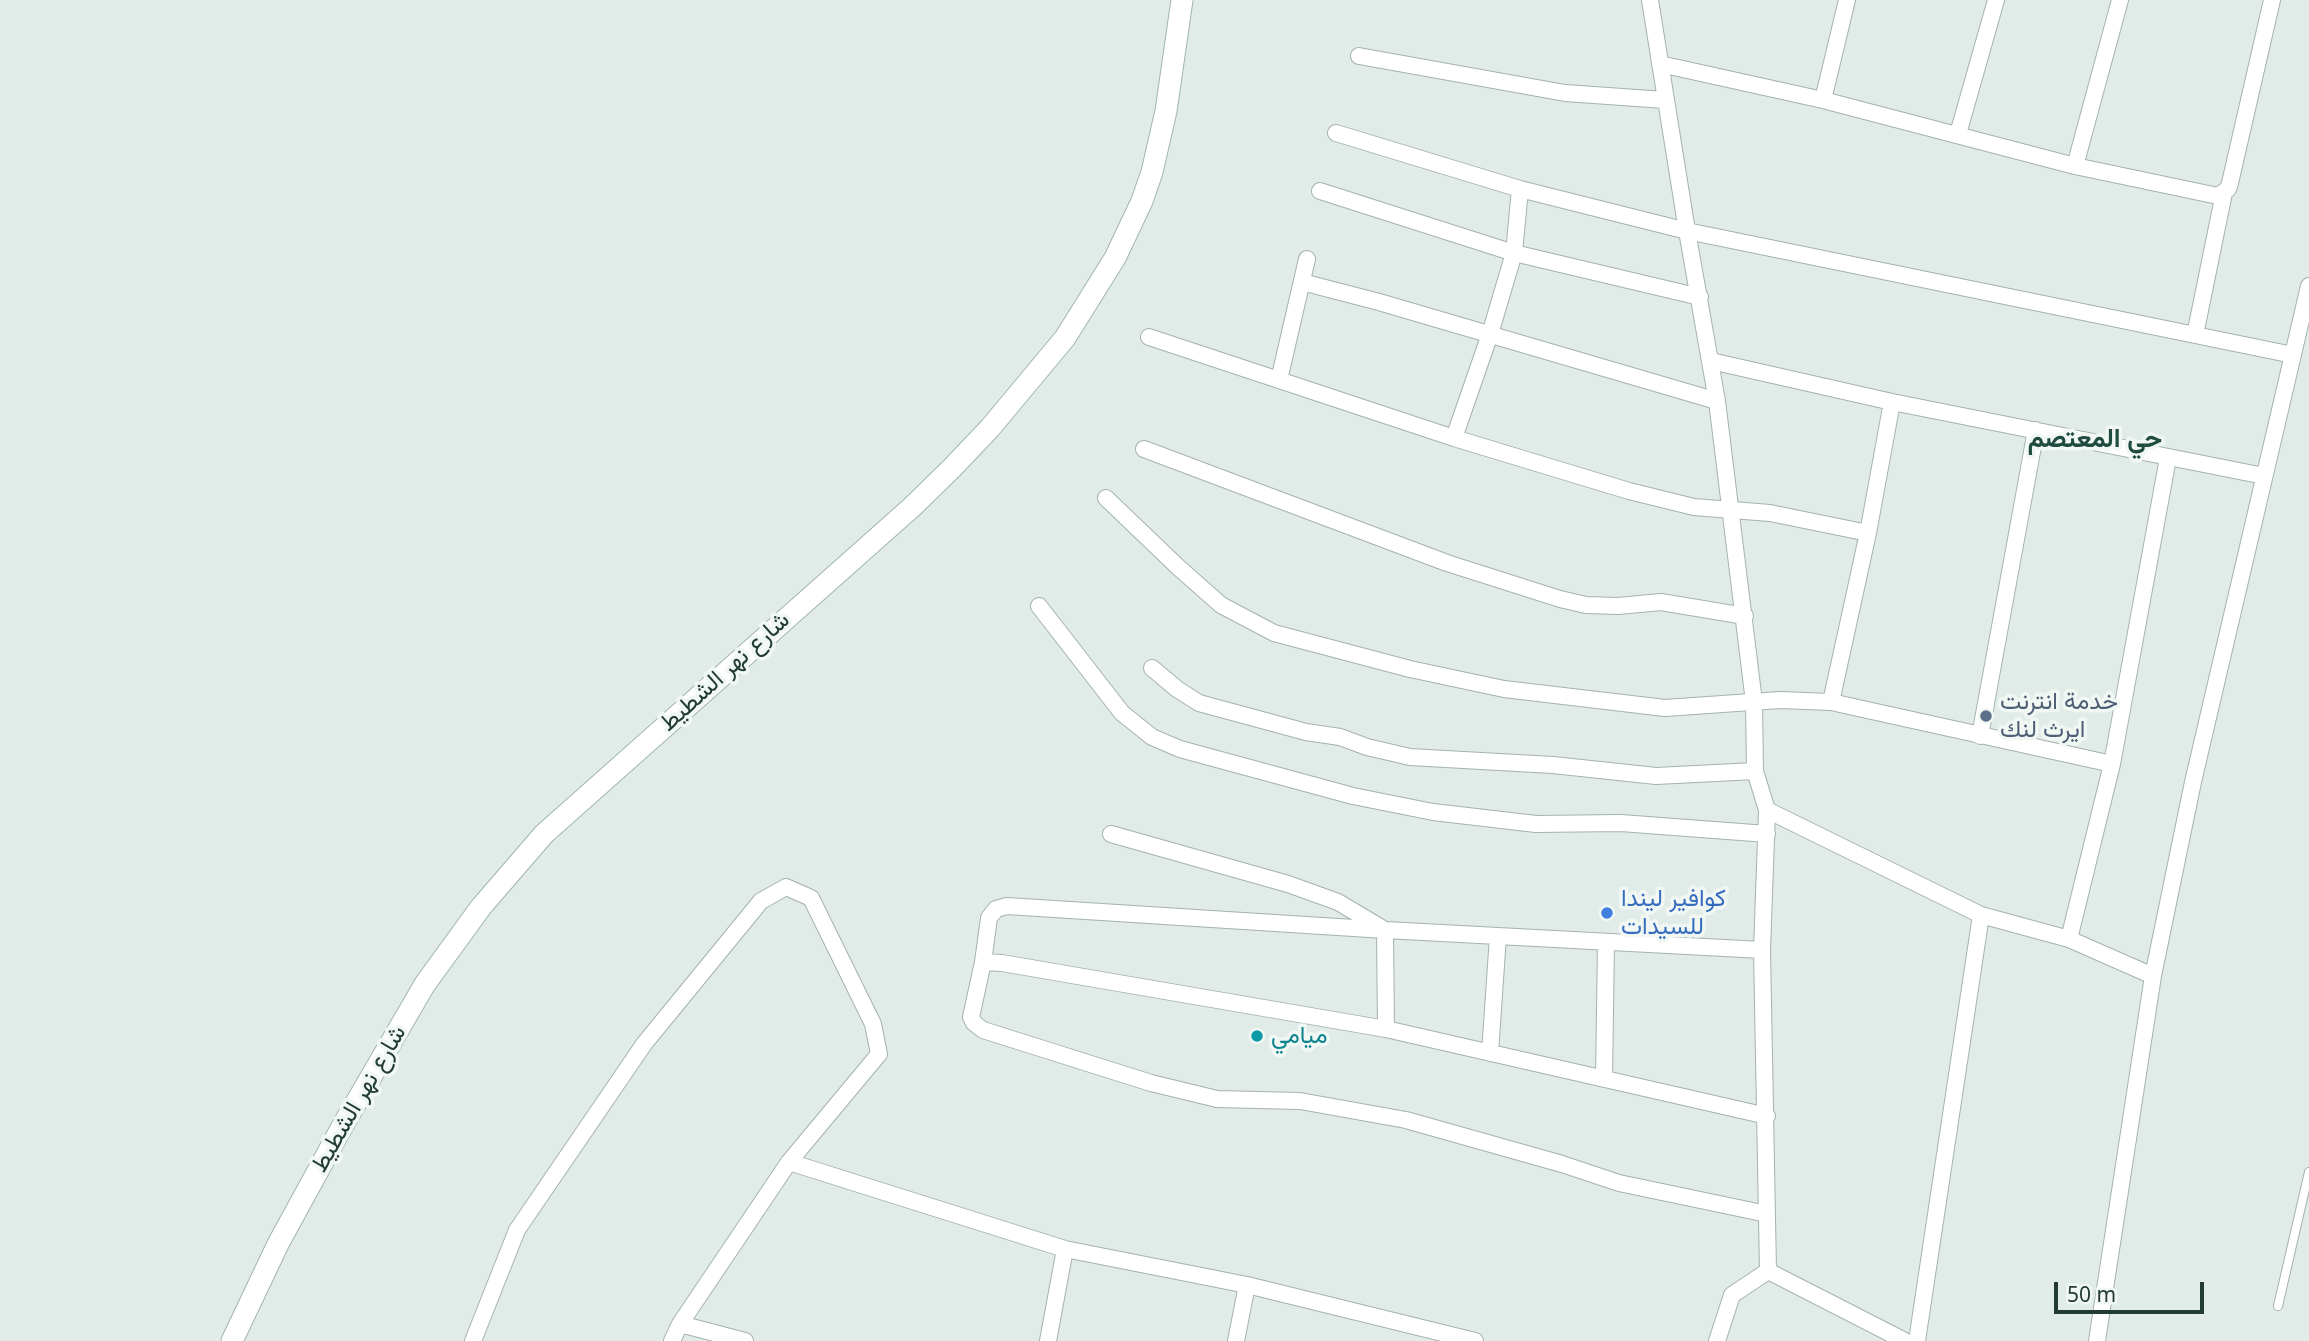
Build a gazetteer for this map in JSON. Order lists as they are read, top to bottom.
{
  "streets": {
    "main road": ["شارع نهر الشطيط"]
  },
  "districts": ["حي المعتصم"],
  "places": ["خدمة انترنت ايرث لنك", "كوافير ليندا للسيدات", "ميامي"],
  "scale_bar": "50 m"
}
